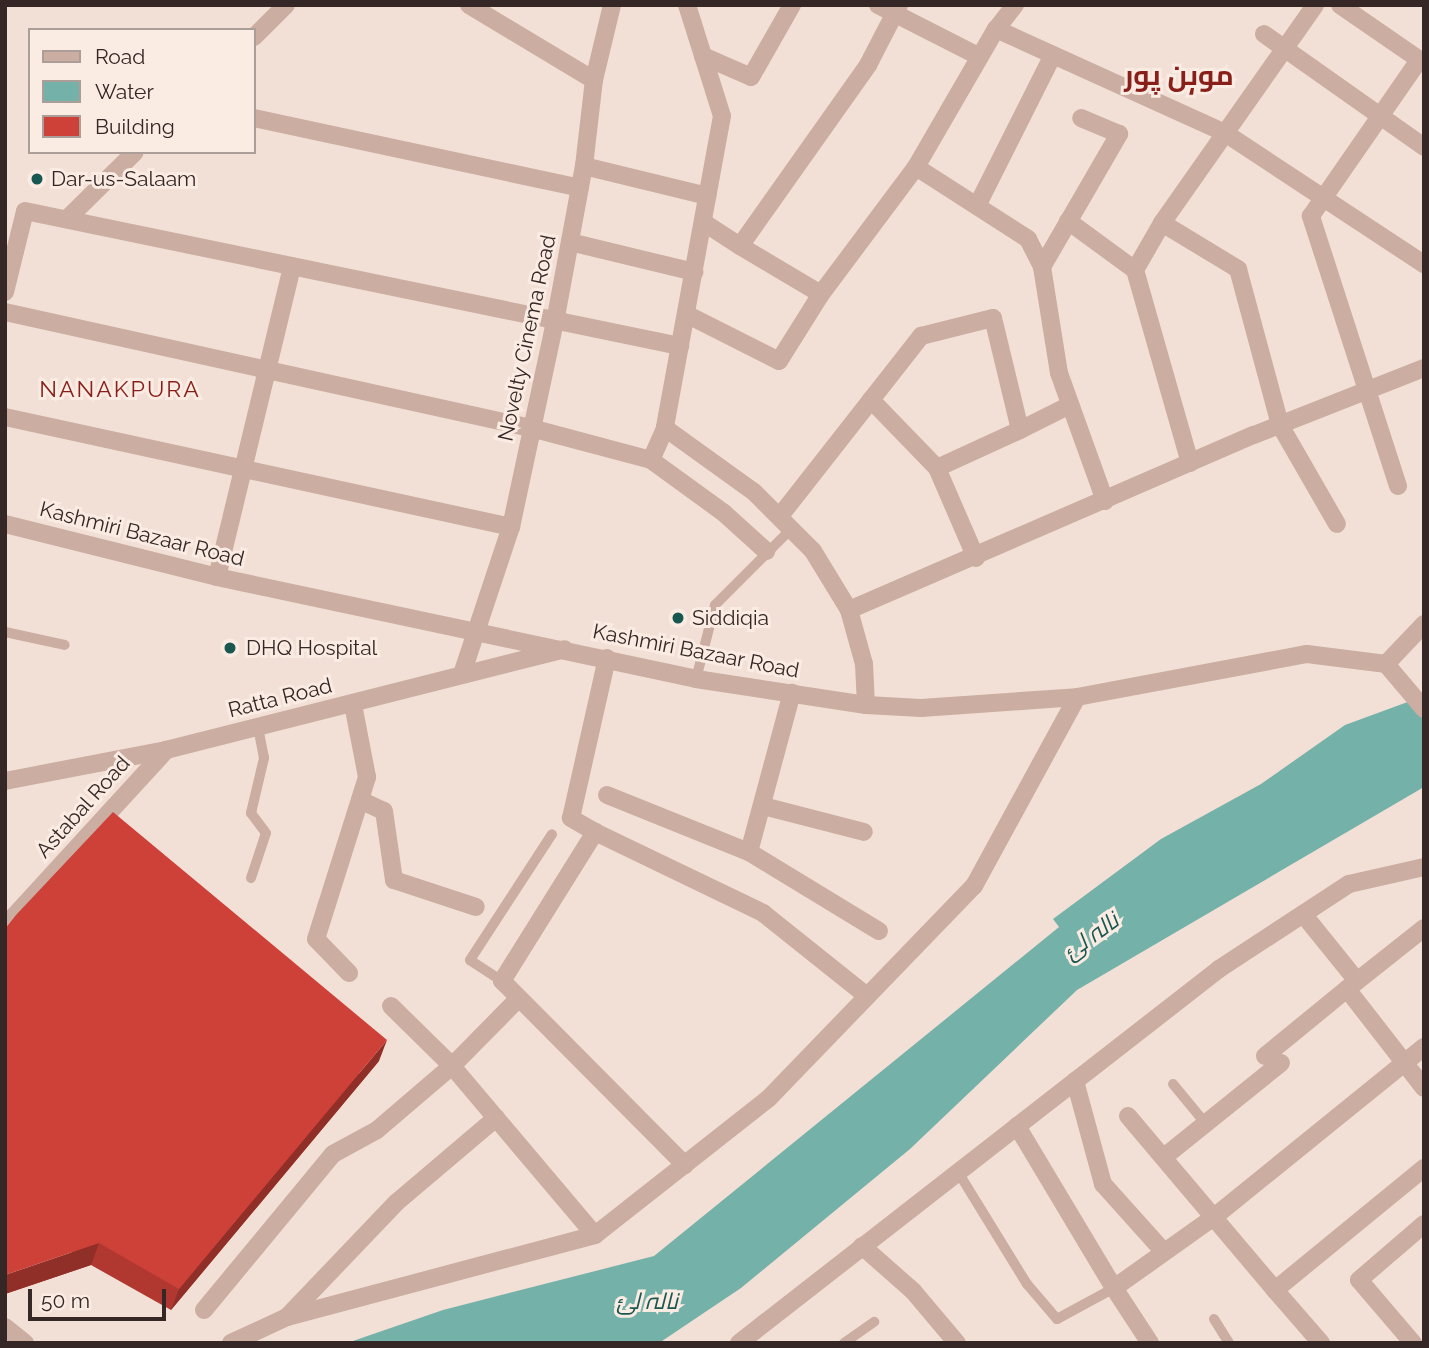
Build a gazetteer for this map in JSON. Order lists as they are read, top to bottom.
{
  "streets": {
    "street": [
      "Novelty Cinema Road",
      "Kashmiri Bazaar Road",
      "Ratta Road",
      "Astabal Road"
    ]
  },
  "crossings": [
    ["Novelty Cinema Road", "Kashmiri Bazaar Road"],
    ["Novelty Cinema Road", "Ratta Road"],
    ["Kashmiri Bazaar Road", "Ratta Road"],
    ["Ratta Road", "Astabal Road"]
  ],
  "districts": ["موہن پور", "NANAKPURA"],
  "water": ["نالہ لئ"],
  "places": ["Dar-us-Salaam", "Siddiqia", "DHQ Hospital"],
  "legend": ["Road", "Water", "Building"],
  "scale_bar": "50 m"
}
